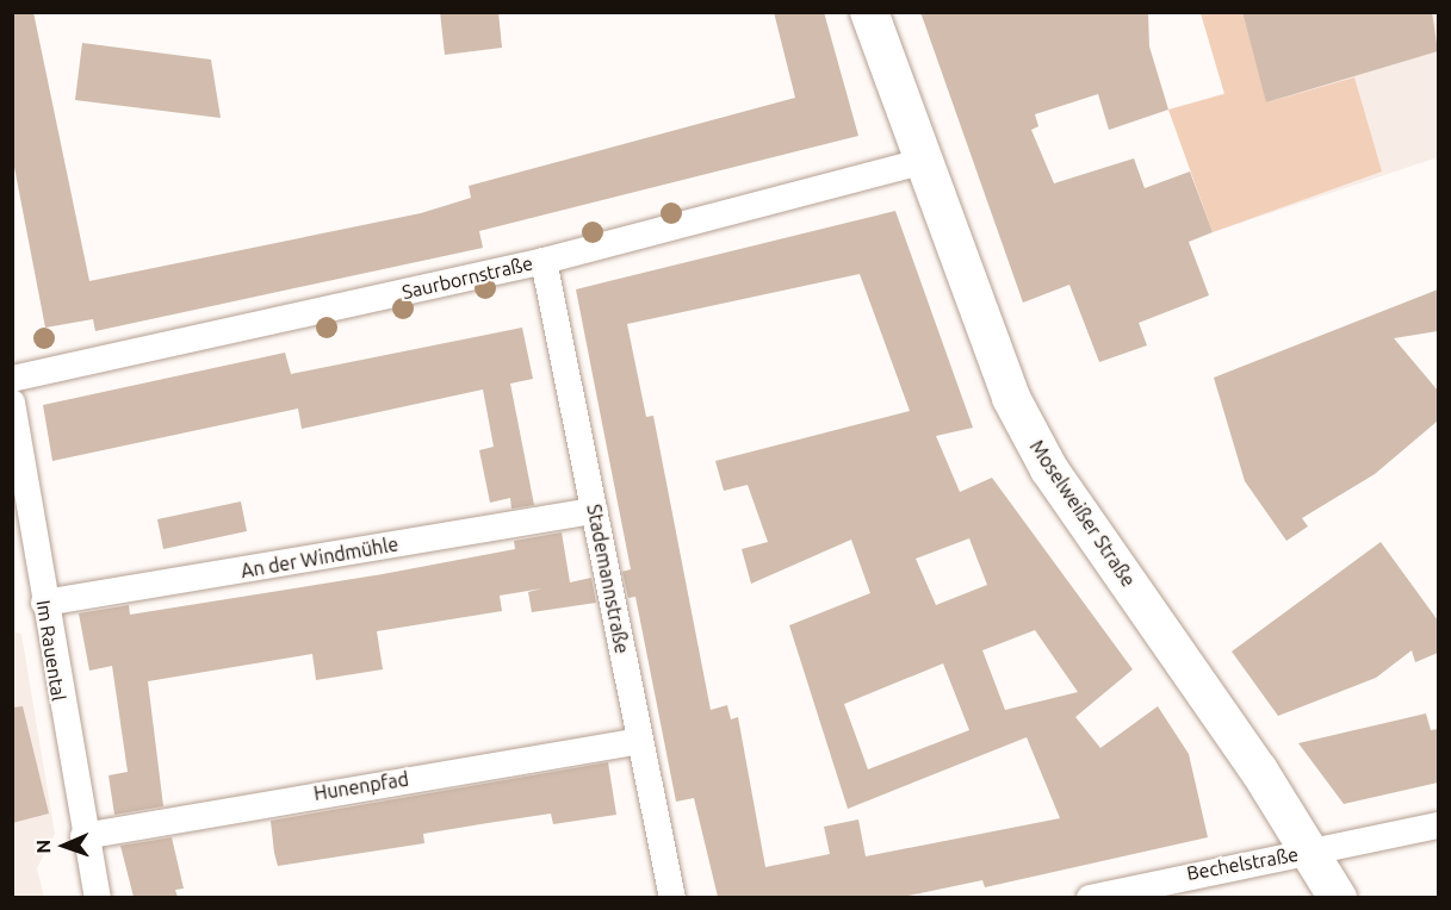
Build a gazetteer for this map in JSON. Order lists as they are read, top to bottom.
{
  "streets": {
    "street": [
      "Saurbornstraße",
      "Moselweißer Straße",
      "An der Windmühle",
      "Stademannstraße",
      "Im Rauental",
      "Hunenpfad",
      "Bechelstraße"
    ]
  },
  "crossings": [
    ["Saurbornstraße", "Moselweißer Straße"],
    ["Saurbornstraße", "Stademannstraße"],
    ["Moselweißer Straße", "Bechelstraße"],
    ["An der Windmühle", "Stademannstraße"],
    ["An der Windmühle", "Im Rauental"],
    ["Stademannstraße", "Hunenpfad"],
    ["Im Rauental", "Hunenpfad"]
  ],
  "north": "left"
}
